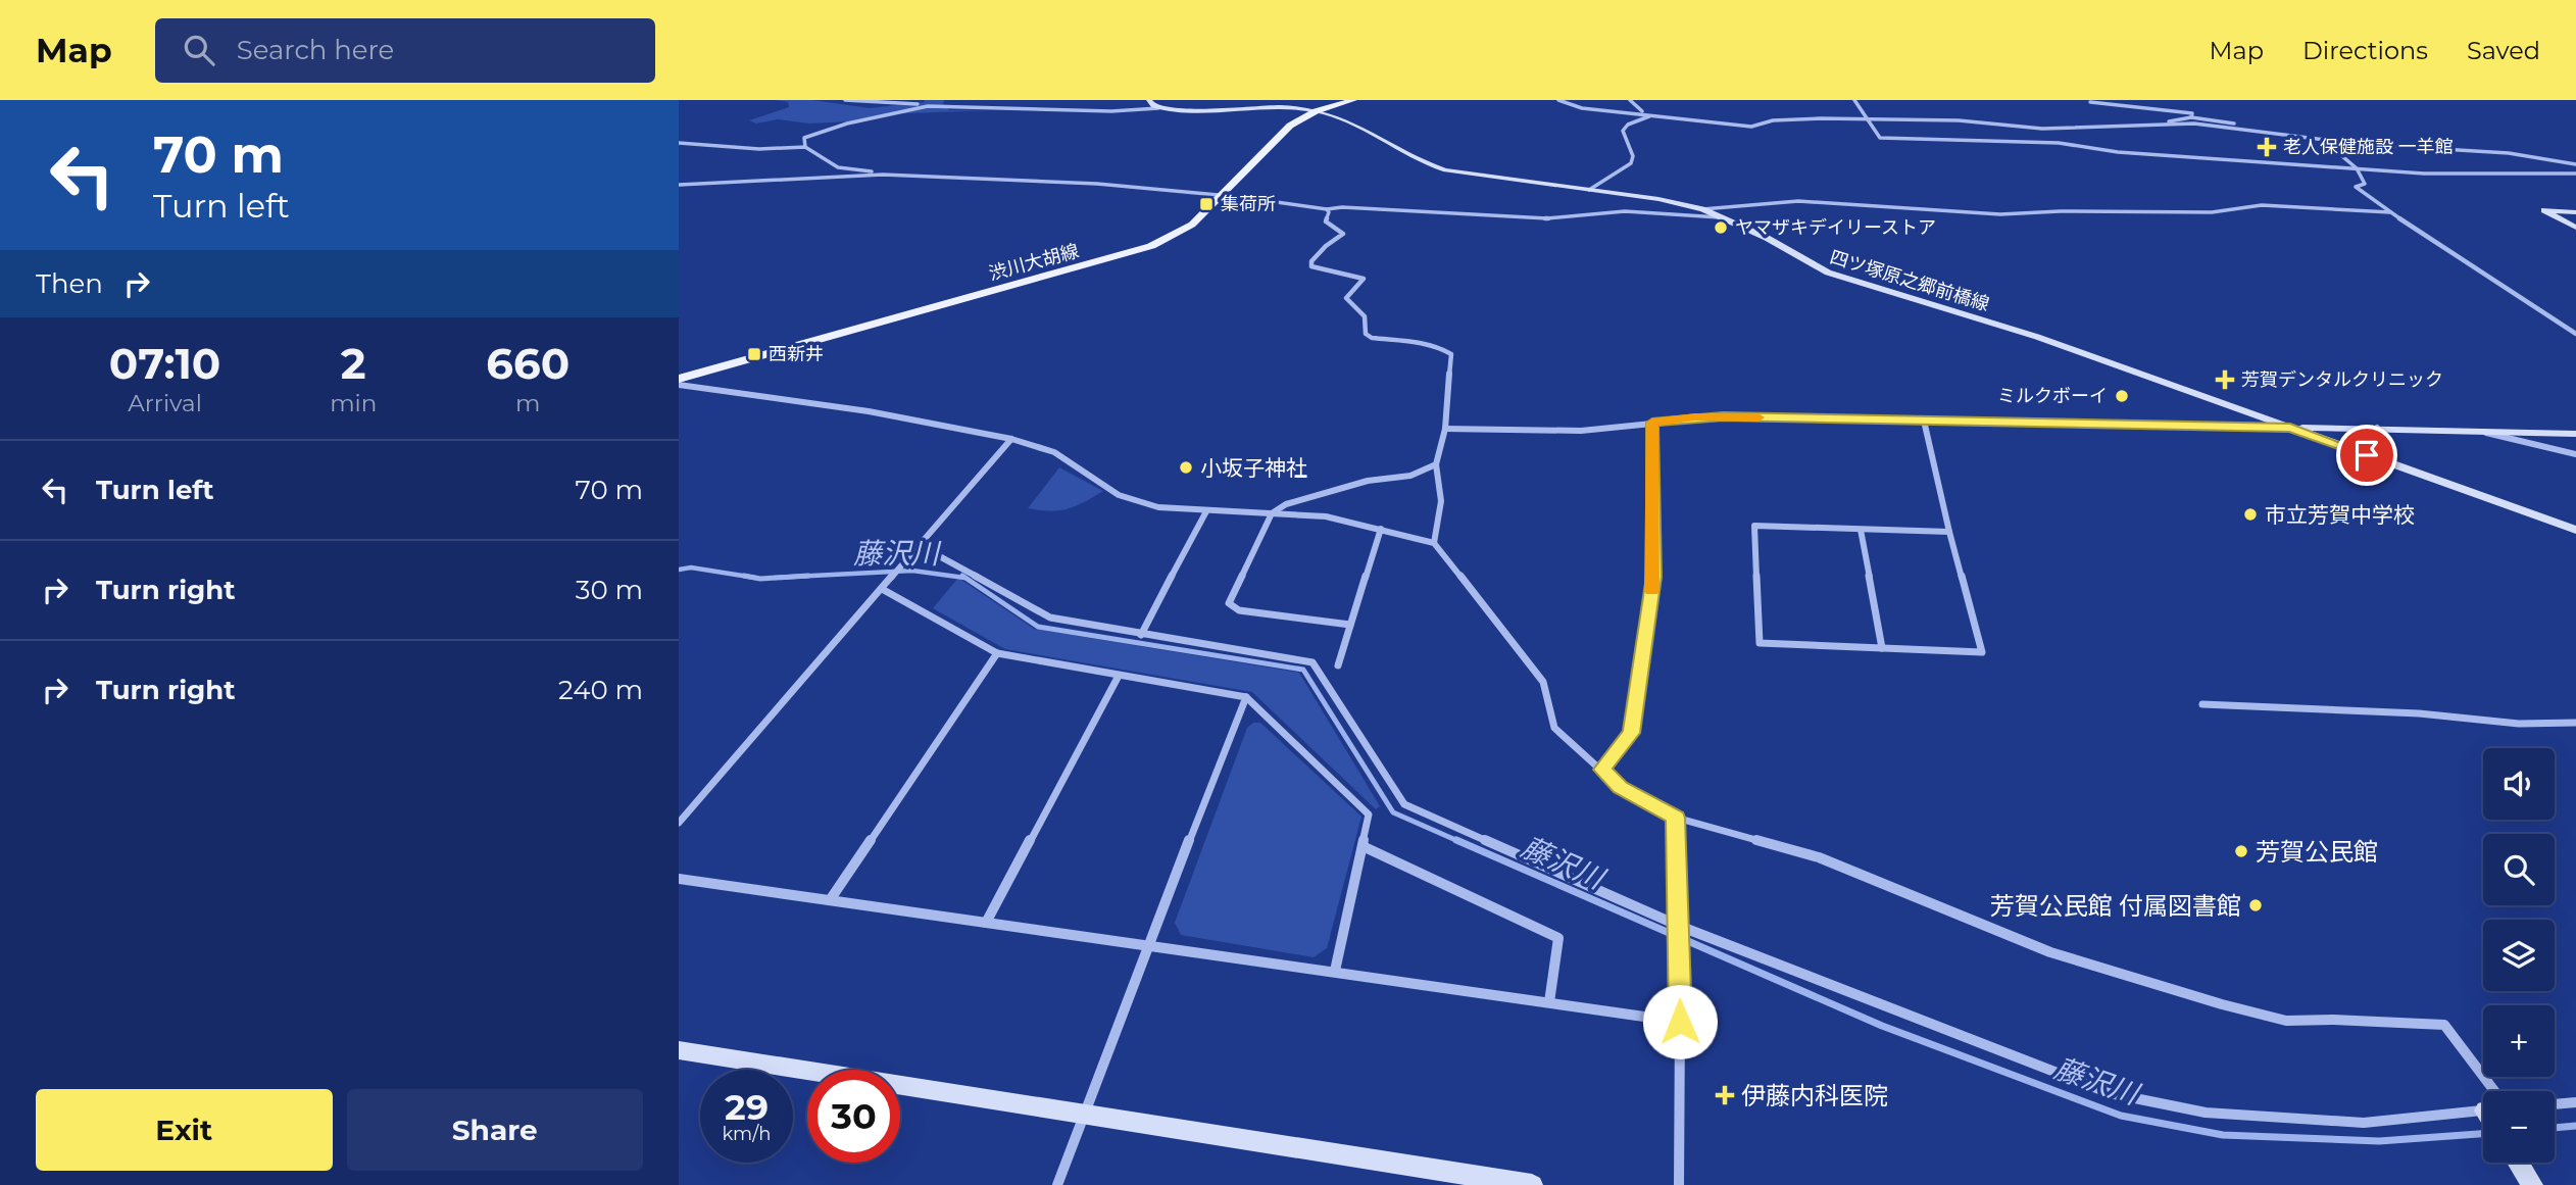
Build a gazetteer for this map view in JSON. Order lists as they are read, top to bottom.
{
  "streets": {
    "main road": ["渋川大胡線", "四ツ塚原之郷前橋線"]
  },
  "crossings": [
    ["渋川大胡線", "四ツ塚原之郷前橋線"]
  ],
  "water": ["藤沢川"],
  "places": {
    "health": ["老人保健施設 一羊館", "芳賀デンタルクリニック", "伊藤内科医院"],
    "transit": ["集荷所", "西新井"],
    "other": [
      "ヤマザキデイリーストア",
      "ミルクボーイ",
      "小坂子神社",
      "市立芳賀中学校",
      "芳賀公民館",
      "芳賀公民館 付属図書館"
    ]
  },
  "page": {
    "header": "Map",
    "search": "Search here",
    "nav": ["Map", "Directions", "Saved"],
    "turn": ["70 m", "Turn left"],
    "then": "Then",
    "eta": [
      "07:10",
      "Arrival",
      "2",
      "min",
      "660",
      "m"
    ],
    "list": [
      {
        "name": "Turn left",
        "value": "70 m"
      },
      {
        "name": "Turn right",
        "value": "30 m"
      },
      {
        "name": "Turn right",
        "value": "240 m"
      }
    ],
    "map_buttons": ["+", "−"],
    "speed": "29 km/h",
    "limit": "30",
    "buttons": ["Exit", "Share"]
  }
}
